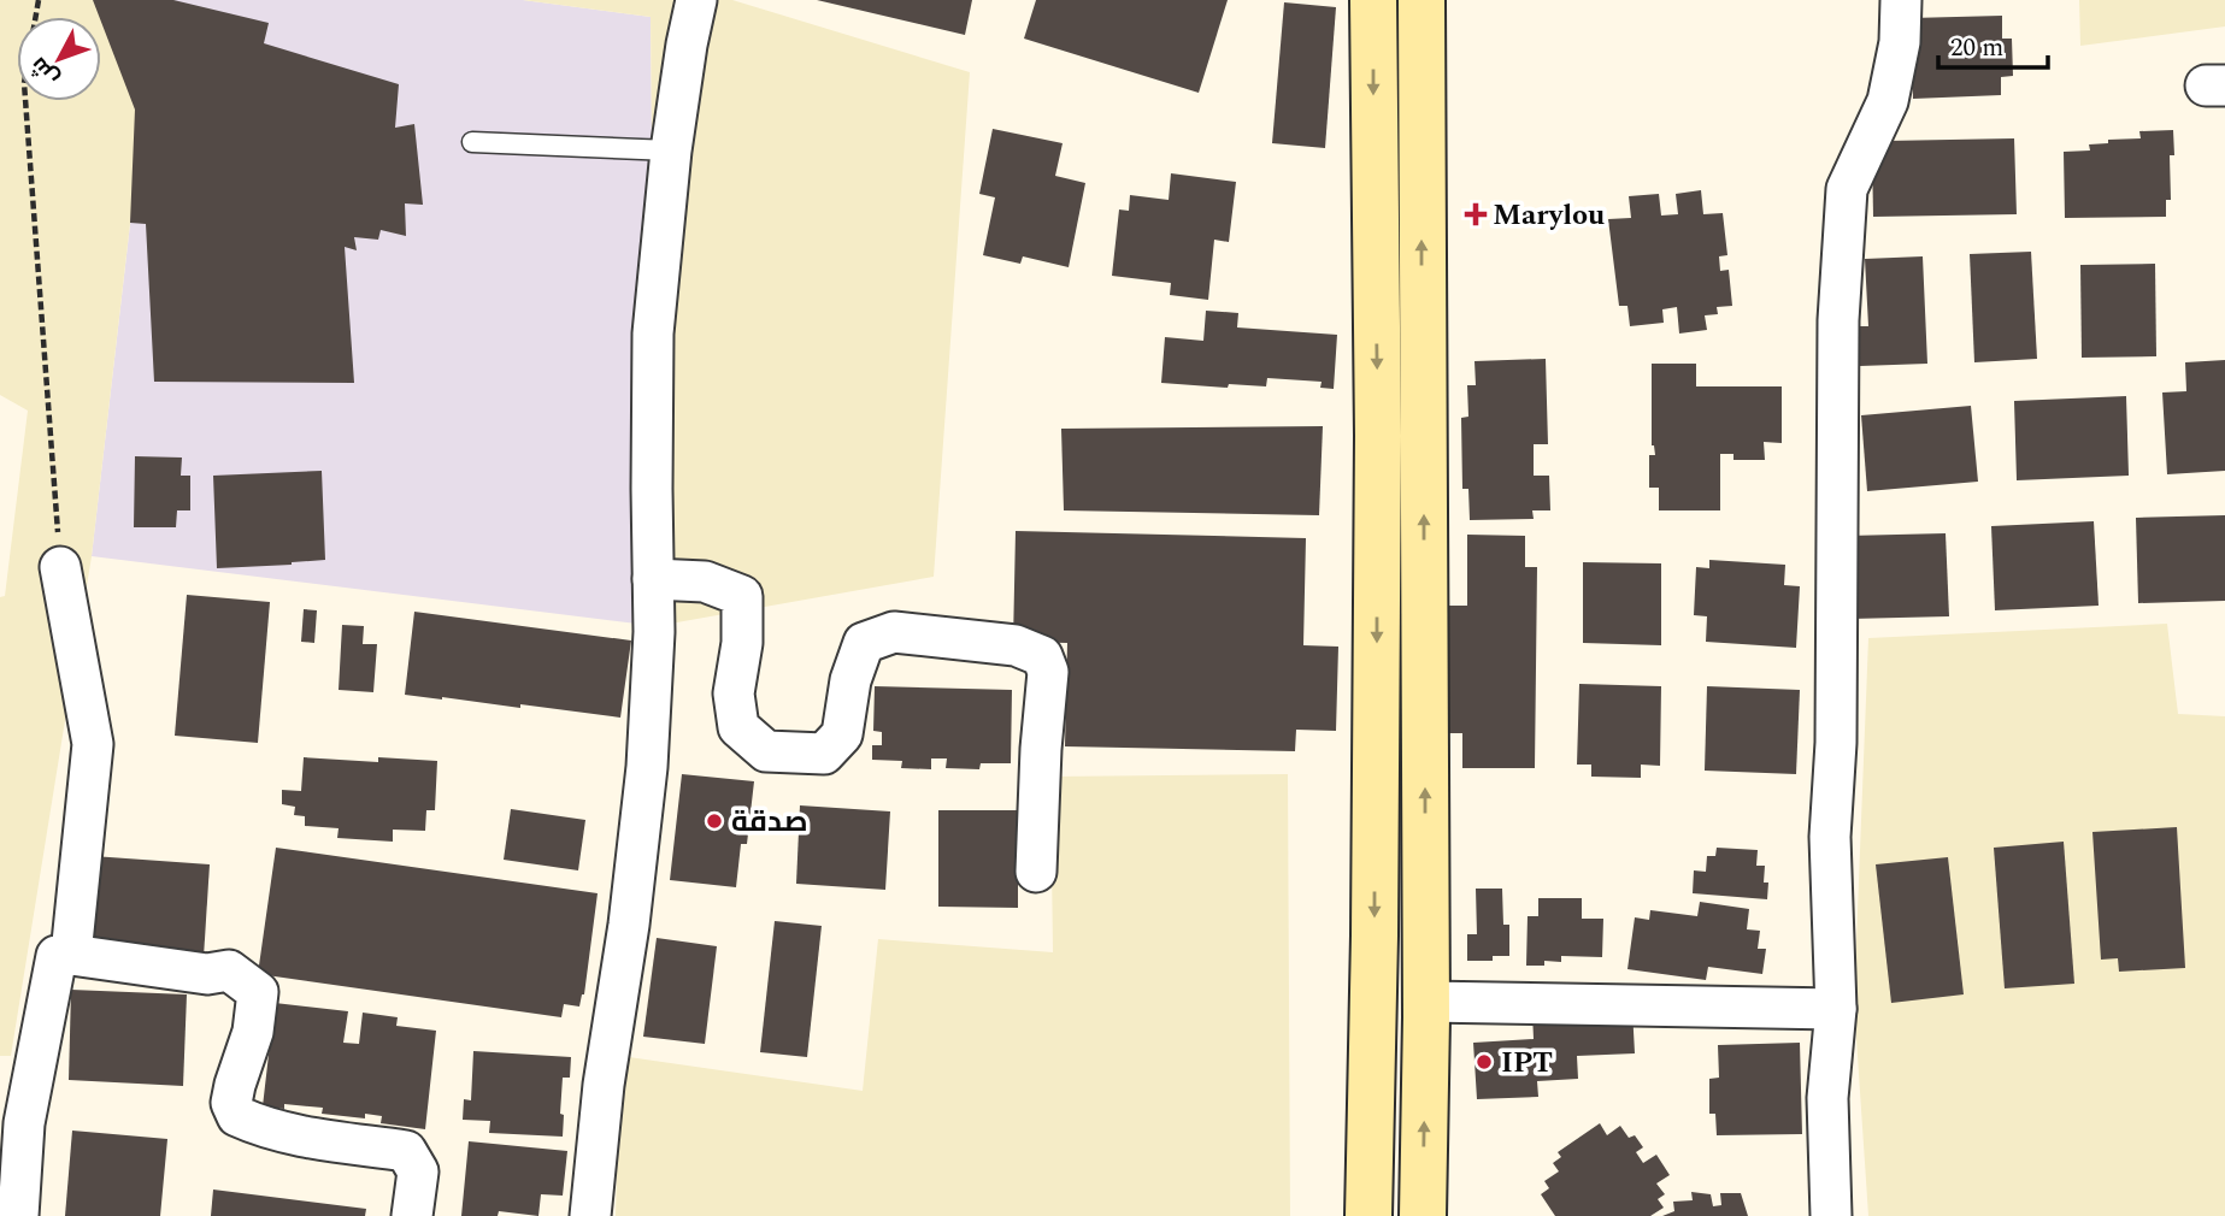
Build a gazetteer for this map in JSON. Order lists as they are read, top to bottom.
{
  "places": {
    "health": ["Marylou"],
    "other": ["صدقة", "IPT"]
  },
  "scale_bar": "20 m",
  "north": "bottom left"
}
